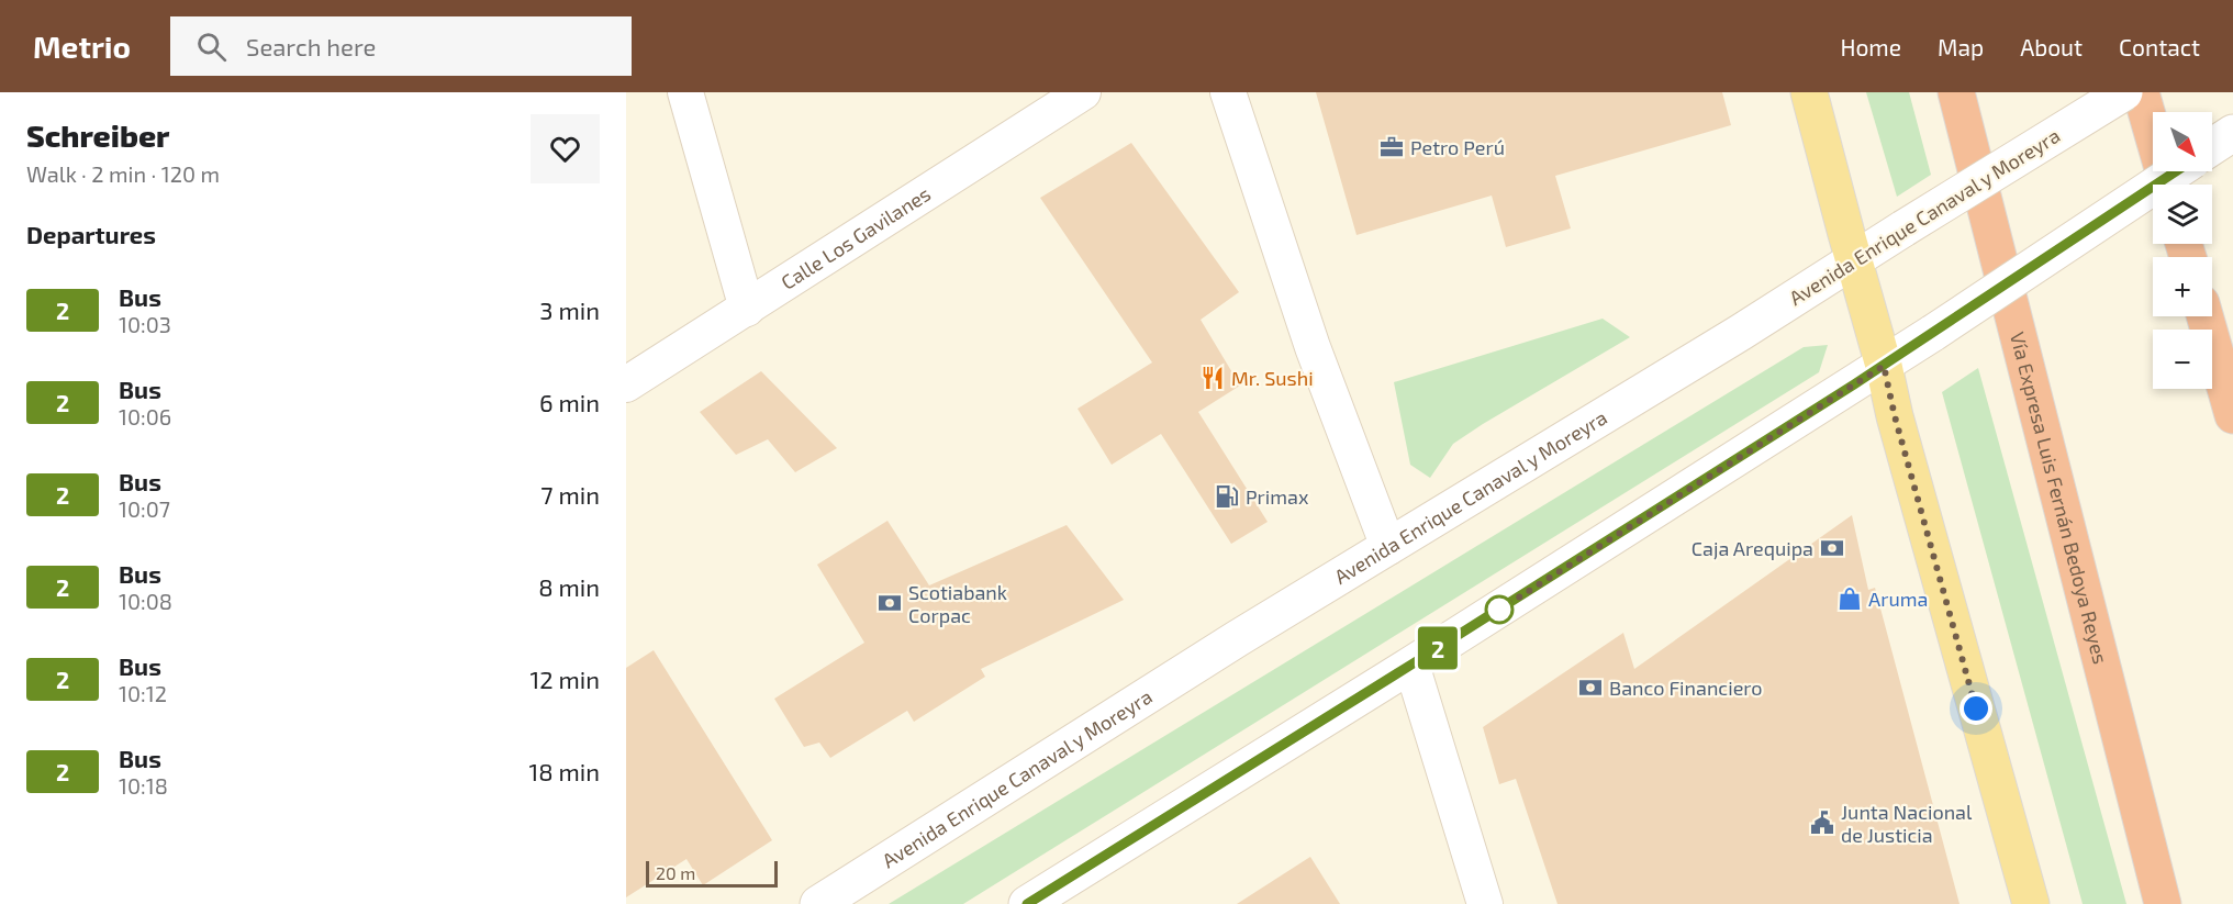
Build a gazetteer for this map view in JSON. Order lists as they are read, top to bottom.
{
  "streets": {
    "highway": ["Vía Expresa Luis Fernán Bedoya Reyes"],
    "street": ["Avenida Enrique Canaval y Moreyra", "Calle Los Gavilanes"]
  },
  "places": {
    "office": ["Petro Perú"],
    "restaurant": ["Mr. Sushi"],
    "fuel station": ["Primax"],
    "bank": ["Caja Arequipa", "Scotiabank Corpac", "Banco Financiero"],
    "shop": ["Aruma"],
    "public building": ["Junta Nacional de Justicia"]
  },
  "lines": ["bus line 2"],
  "scale_bar": "20 m",
  "north": "bottom right",
  "page": {
    "header": "Metrio",
    "search": "Search here",
    "nav": [
      "Home",
      "Map",
      "About",
      "Contact"
    ],
    "heading": [
      ["Schreiber", "Walk · 2 min · 120 m"],
      "Departures"
    ],
    "on_map": "2",
    "map_buttons": ["+", "−"],
    "list": [
      {
        "mark": "2",
        "name": "Bus",
        "note": "10:03",
        "value": "3 min"
      },
      {
        "mark": "2",
        "name": "Bus",
        "note": "10:06",
        "value": "6 min"
      },
      {
        "mark": "2",
        "name": "Bus",
        "note": "10:07",
        "value": "7 min"
      },
      {
        "mark": "2",
        "name": "Bus",
        "note": "10:08",
        "value": "8 min"
      },
      {
        "mark": "2",
        "name": "Bus",
        "note": "10:12",
        "value": "12 min"
      },
      {
        "mark": "2",
        "name": "Bus",
        "note": "10:18",
        "value": "18 min"
      }
    ],
    "scale": "20 m"
  }
}
